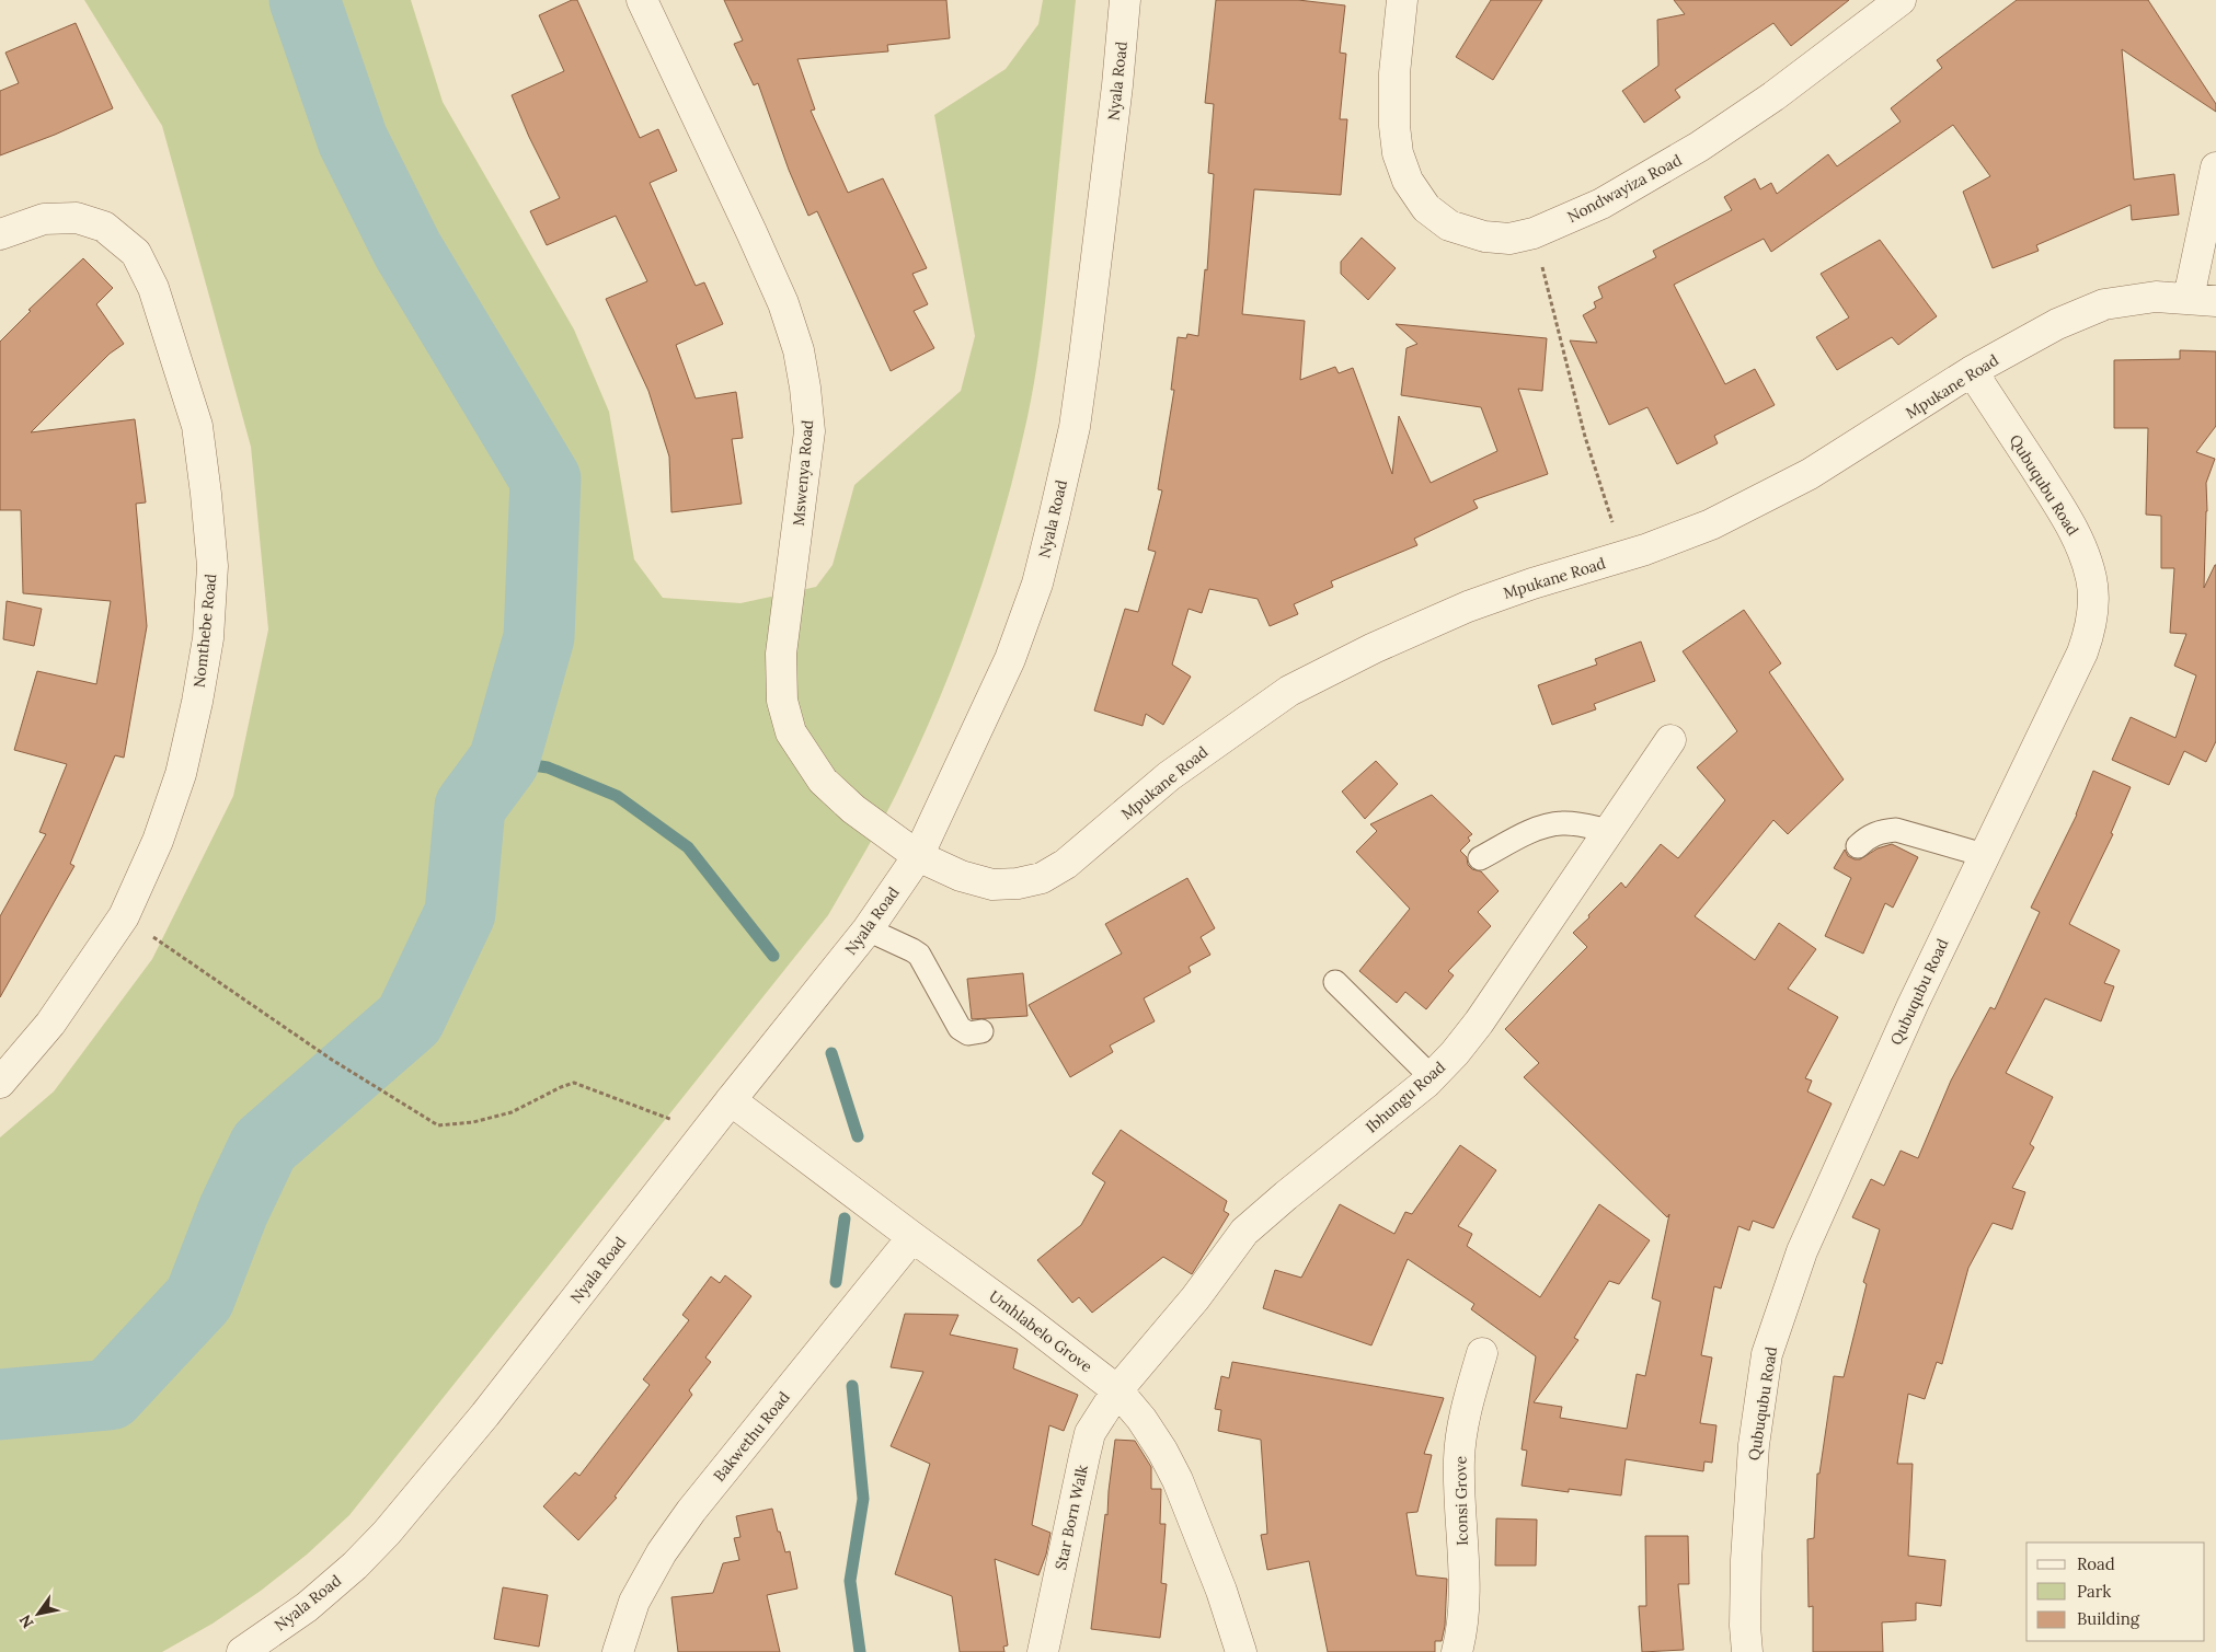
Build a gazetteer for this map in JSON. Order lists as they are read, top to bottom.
{
  "streets": {
    "street": [
      "Nyala Road",
      "Nondwayiza Road",
      "Mpukane Road",
      "Mswenya Road",
      "Qubuqubu Road",
      "Nomthebe Road",
      "Ibhungu Road",
      "Umhlabelo Grove",
      "Bakwethu Road",
      "Iconsi Grove",
      "Star Born Walk"
    ]
  },
  "crossings": [
    ["Nyala Road", "Mpukane Road"],
    ["Nyala Road", "Mswenya Road"],
    ["Nyala Road", "Umhlabelo Grove"],
    ["Mpukane Road", "Mswenya Road"],
    ["Mpukane Road", "Qubuqubu Road"],
    ["Ibhungu Road", "Umhlabelo Grove"],
    ["Ibhungu Road", "Star Born Walk"],
    ["Umhlabelo Grove", "Bakwethu Road"],
    ["Umhlabelo Grove", "Star Born Walk"]
  ],
  "legend": ["Road", "Park", "Building"],
  "north": "bottom left"
}
